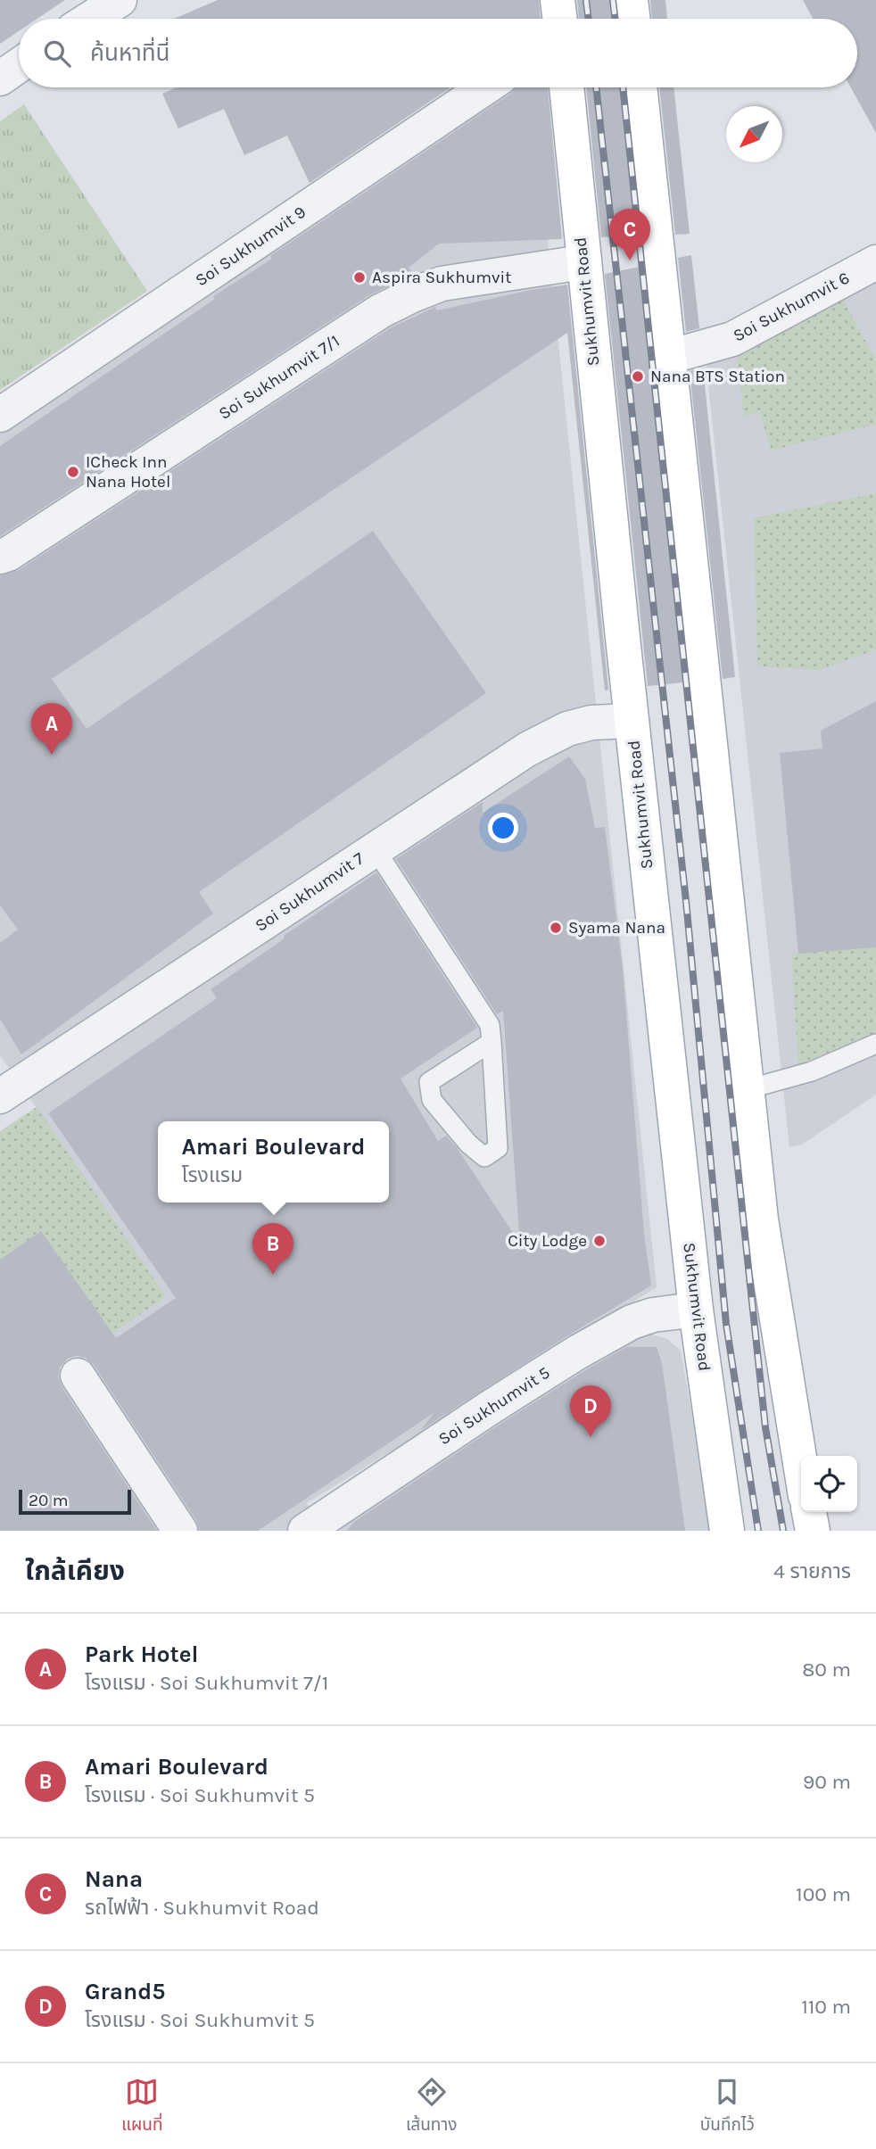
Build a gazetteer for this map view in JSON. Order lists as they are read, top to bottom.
{
  "streets": {
    "main road": ["Sukhumvit Road"],
    "street": [
      "Soi Sukhumvit 9",
      "Soi Sukhumvit 6",
      "Soi Sukhumvit 7/1",
      "Soi Sukhumvit 7",
      "Soi Sukhumvit 5"
    ]
  },
  "crossings": [
    ["Sukhumvit Road", "Soi Sukhumvit 7/1"],
    ["Sukhumvit Road", "Soi Sukhumvit 7"],
    ["Sukhumvit Road", "Soi Sukhumvit 5"]
  ],
  "places": [
    "Aspira Sukhumvit",
    "Nana BTS Station",
    "ICheck Inn Nana Hotel",
    "Syama Nana",
    "City Lodge"
  ],
  "scale_bar": "20 m",
  "north": "bottom left",
  "page": {
    "search": "ค้นหาที่นี่",
    "pins": [
      "C",
      "A",
      "B",
      "D"
    ],
    "popup": ["Amari Boulevard", "โรงแรม"],
    "scale": "20 m",
    "heading": ["ใกล้เคียง", "4 รายการ"],
    "list": [
      {
        "mark": "A",
        "name": "Park Hotel",
        "note": "โรงแรม · Soi Sukhumvit 7/1",
        "value": "80 m"
      },
      {
        "mark": "B",
        "name": "Amari Boulevard",
        "note": "โรงแรม · Soi Sukhumvit 5",
        "value": "90 m"
      },
      {
        "mark": "C",
        "name": "Nana",
        "note": "รถไฟฟ้า · Sukhumvit Road",
        "value": "100 m"
      },
      {
        "mark": "D",
        "name": "Grand5",
        "note": "โรงแรม · Soi Sukhumvit 5",
        "value": "110 m"
      }
    ],
    "nav": ["แผนที่", "เส้นทาง", "บันทึกไว้"]
  }
}
